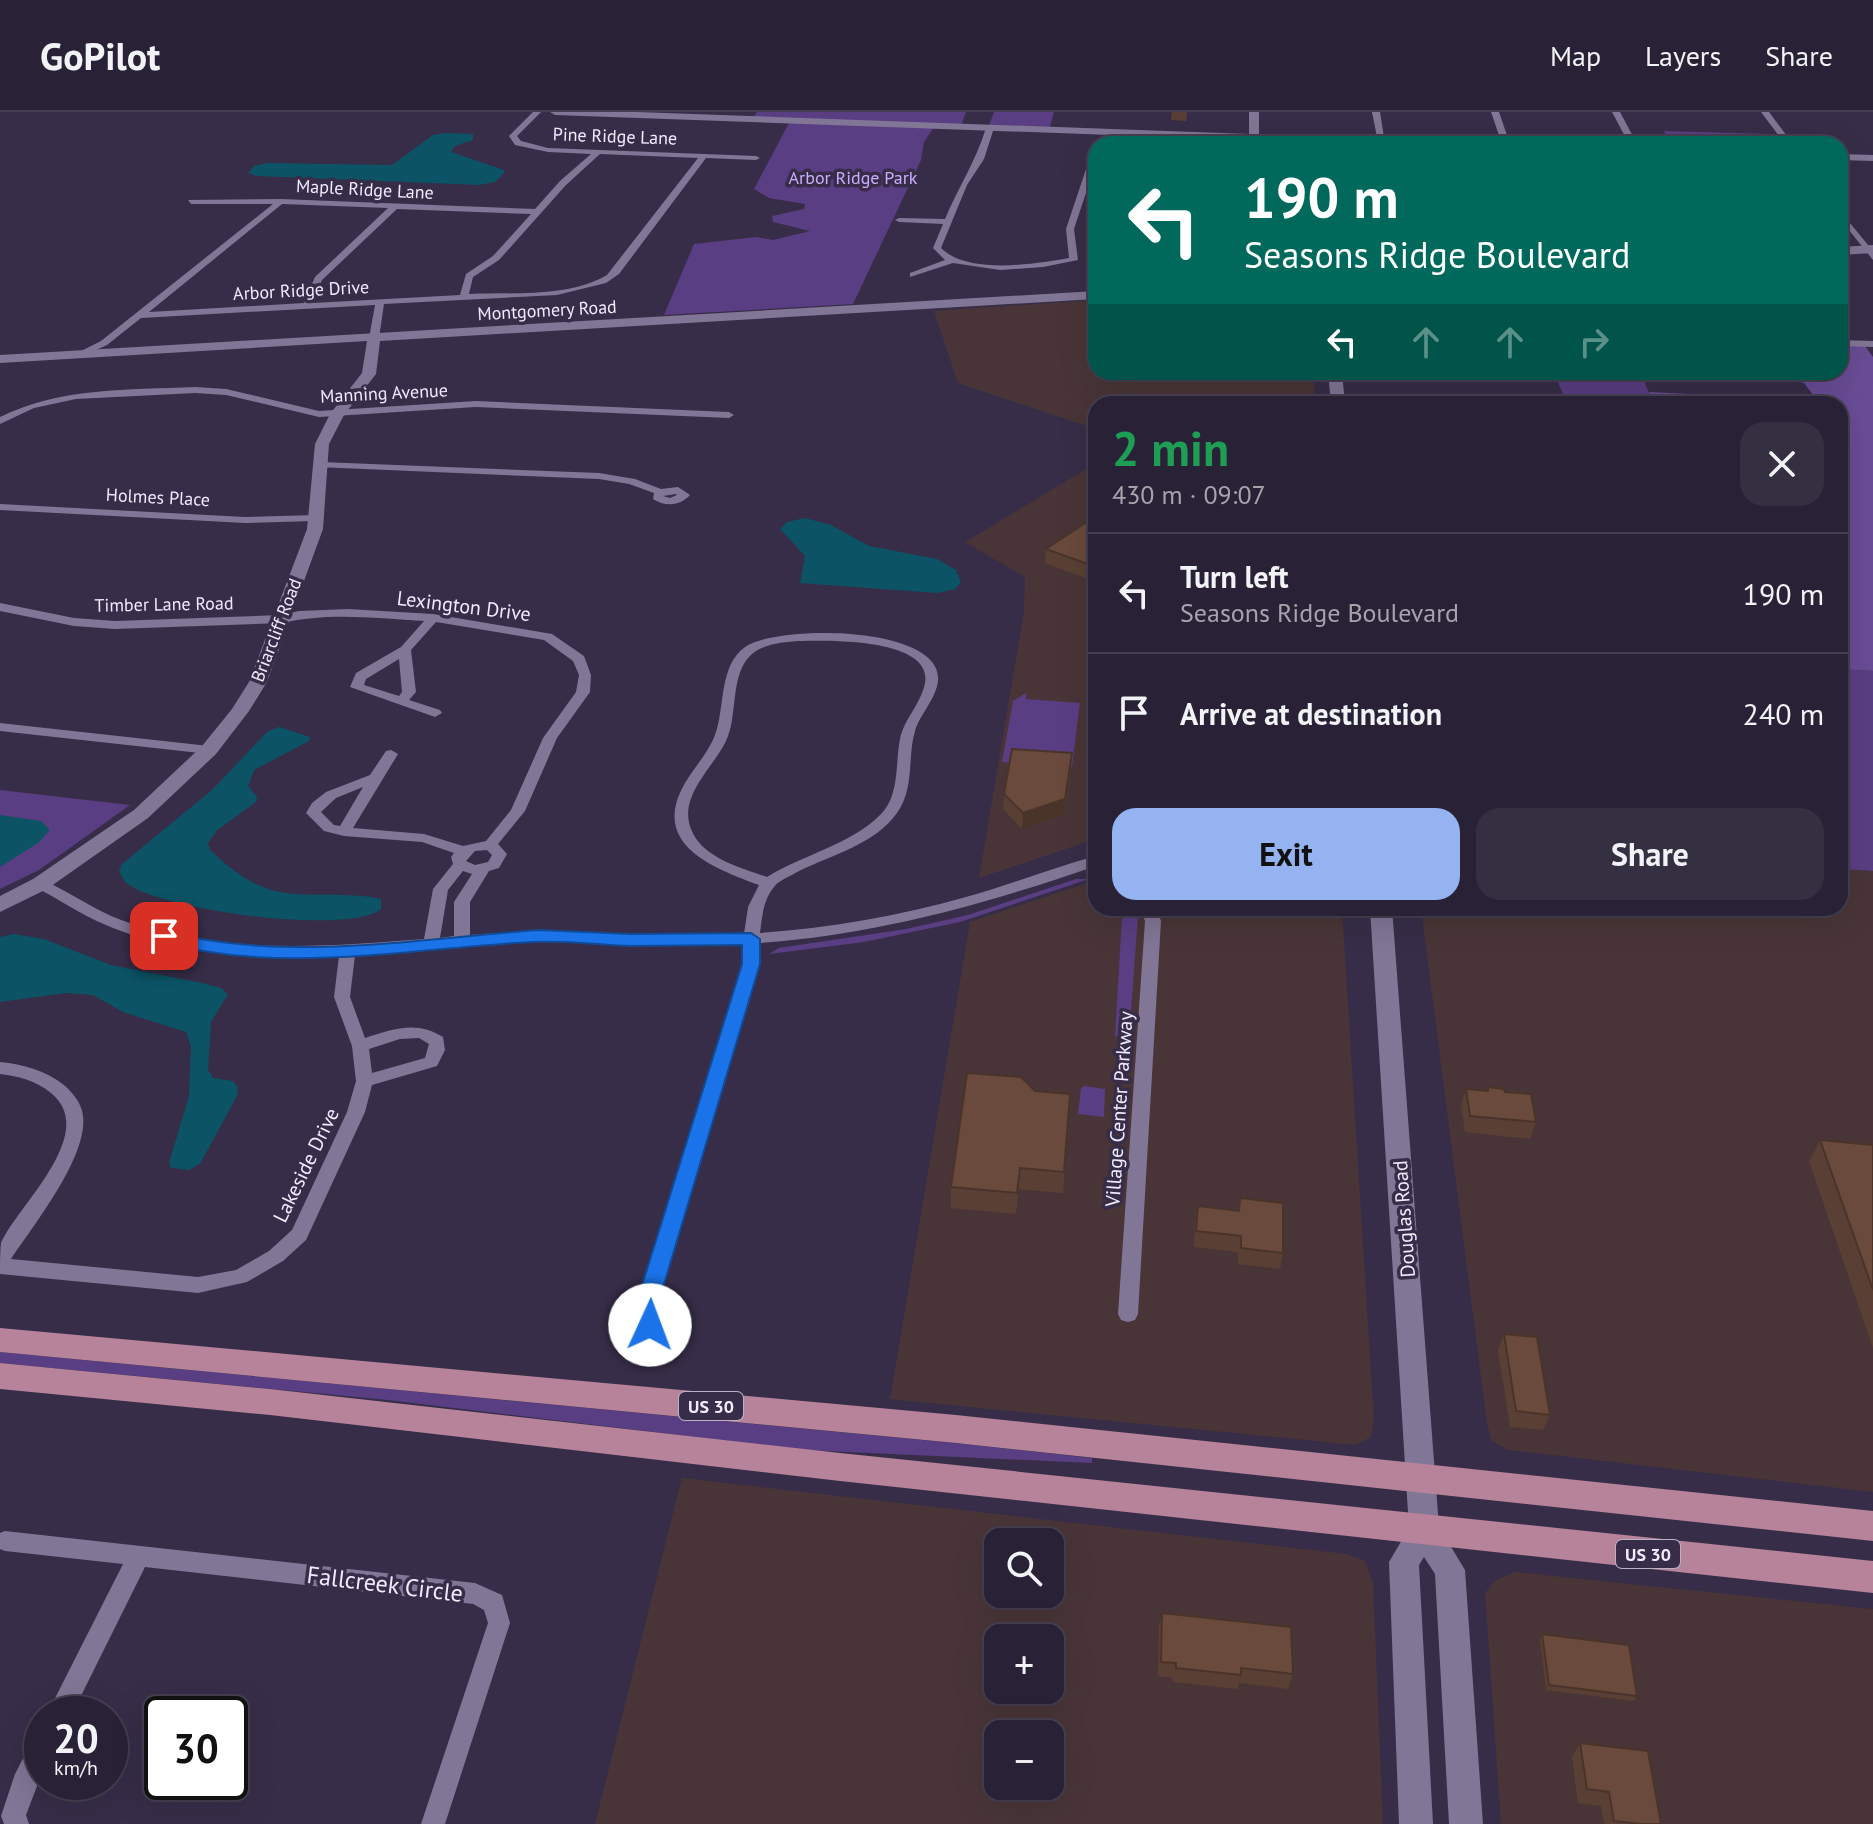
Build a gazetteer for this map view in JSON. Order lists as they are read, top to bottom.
{
  "streets": {
    "main road": ["US 30"],
    "street": [
      "Pine Ridge Lane",
      "Maple Ridge Lane",
      "Arbor Ridge Drive",
      "Montgomery Road",
      "Manning Avenue",
      "Holmes Place",
      "Timber Lane Road",
      "Lexington Drive",
      "Briarcliff Road",
      "Village Center Parkway",
      "Lakeside Drive",
      "Douglas Road",
      "Fallcreek Circle"
    ]
  },
  "crossings": [
    ["Pine Ridge Lane", "Arbor Ridge Drive"],
    ["Arbor Ridge Drive", "Briarcliff Road"],
    ["Montgomery Road", "Briarcliff Road"],
    ["Manning Avenue", "Briarcliff Road"],
    ["Holmes Place", "Briarcliff Road"],
    ["Timber Lane Road", "Lexington Drive"],
    ["Timber Lane Road", "Briarcliff Road"],
    ["Lexington Drive", "Briarcliff Road"],
    ["Douglas Road", "US 30"]
  ],
  "parks": ["Arbor Ridge Park"],
  "page": {
    "header": "GoPilot",
    "nav": ["Map", "Layers", "Share"],
    "turn": ["190 m", "Seasons Ridge Boulevard"],
    "heading": ["2 min", "430 m · 09:07"],
    "list": [
      {
        "name": "Turn left",
        "note": "Seasons Ridge Boulevard",
        "value": "190 m"
      },
      {
        "name": "Arrive at destination",
        "value": "240 m"
      }
    ],
    "buttons": ["Exit", "Share"],
    "map_buttons": ["+", "−"],
    "speed": "20 km/h",
    "limit": "30"
  }
}
